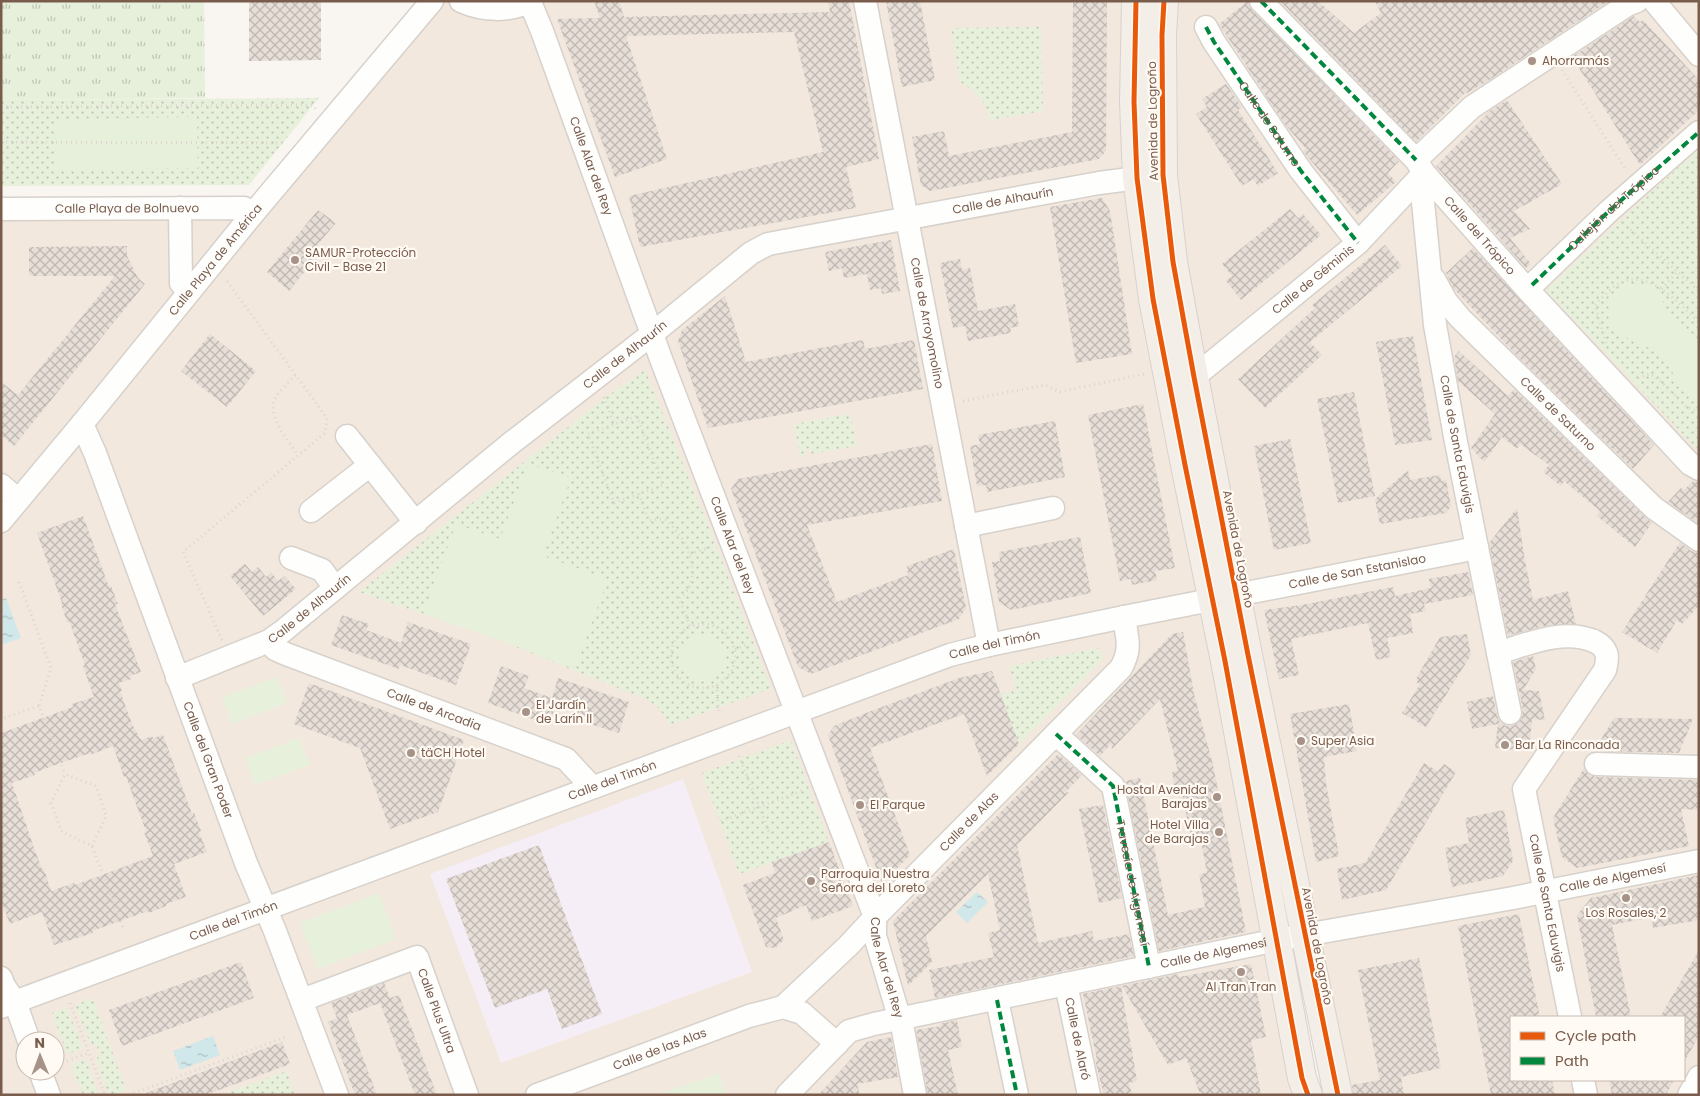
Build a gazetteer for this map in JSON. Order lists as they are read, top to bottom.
{
  "streets": {
    "main road": ["Avenida de Logroño"],
    "street": [
      "Calle de Saturno",
      "Calle Alar del Rey",
      "Calle de Alhaurín",
      "Calle Playa de Bolnuevo",
      "Callejón del Trópico",
      "Calle del Trópico",
      "Calle Playa de América",
      "Calle de Géminis",
      "Calle de Arroyomolino",
      "Calle de Santa Eduvigis",
      "Calle de San Estanislao",
      "Calle del Timón",
      "Calle de Arcadia",
      "Calle del Gran Poder",
      "Calle de Alas",
      "Calle de Algemesí",
      "Travesía de Algemesí",
      "Calle Plus Ultra",
      "Calle de Alaró",
      "Calle de las Alas"
    ]
  },
  "crossings": [
    ["Avenida de Logroño", "Calle de Alhaurín"],
    ["Avenida de Logroño", "Calle de Géminis"],
    ["Avenida de Logroño", "Calle de San Estanislao"],
    ["Avenida de Logroño", "Calle del Timón"],
    ["Avenida de Logroño", "Calle de Algemesí"],
    ["Calle de Saturno", "Calle de Géminis"],
    ["Calle de Saturno", "Calle de Santa Eduvigis"],
    ["Calle Alar del Rey", "Calle de Alhaurín"],
    ["Calle Alar del Rey", "Calle del Timón"],
    ["Calle Alar del Rey", "Calle de Alas"],
    ["Calle Alar del Rey", "Calle de Algemesí"],
    ["Calle de Alhaurín", "Calle de Arroyomolino"],
    ["Calle de Alhaurín", "Calle de Arcadia"],
    ["Calle de Alhaurín", "Calle del Gran Poder"],
    ["Calle Playa de Bolnuevo", "Calle Playa de América"],
    ["Calle del Trópico", "Calle de Géminis"],
    ["Calle del Trópico", "Calle de Santa Eduvigis"],
    ["Calle Playa de América", "Calle del Gran Poder"],
    ["Calle de Géminis", "Calle de Santa Eduvigis"],
    ["Calle de Arroyomolino", "Calle del Timón"],
    ["Calle de Santa Eduvigis", "Calle de San Estanislao"],
    ["Calle de Santa Eduvigis", "Calle de Algemesí"],
    ["Calle de San Estanislao", "Calle del Timón"],
    ["Calle del Timón", "Calle de Arcadia"],
    ["Calle del Timón", "Calle del Gran Poder"],
    ["Calle del Timón", "Calle de Alas"],
    ["Calle del Gran Poder", "Calle Plus Ultra"],
    ["Calle de Alas", "Travesía de Algemesí"],
    ["Calle de Alas", "Calle de las Alas"],
    ["Calle de Algemesí", "Travesía de Algemesí"],
    ["Calle de Algemesí", "Calle de Alaró"]
  ],
  "places": [
    "Ahorramás",
    "SAMUR-Protección Civil - Base 21",
    "El Jardín de Larín II",
    "Super Asia",
    "Bar La Rinconada",
    "täCH Hotel",
    "Hostal Avenida Barajas",
    "El Parque",
    "Hotel Villa de Barajas",
    "Parroquia Nuestra Señora del Loreto",
    "Los Rosales, 2",
    "Al Tran Tran"
  ],
  "legend": ["Cycle path", "Path"],
  "north": "top"
}
